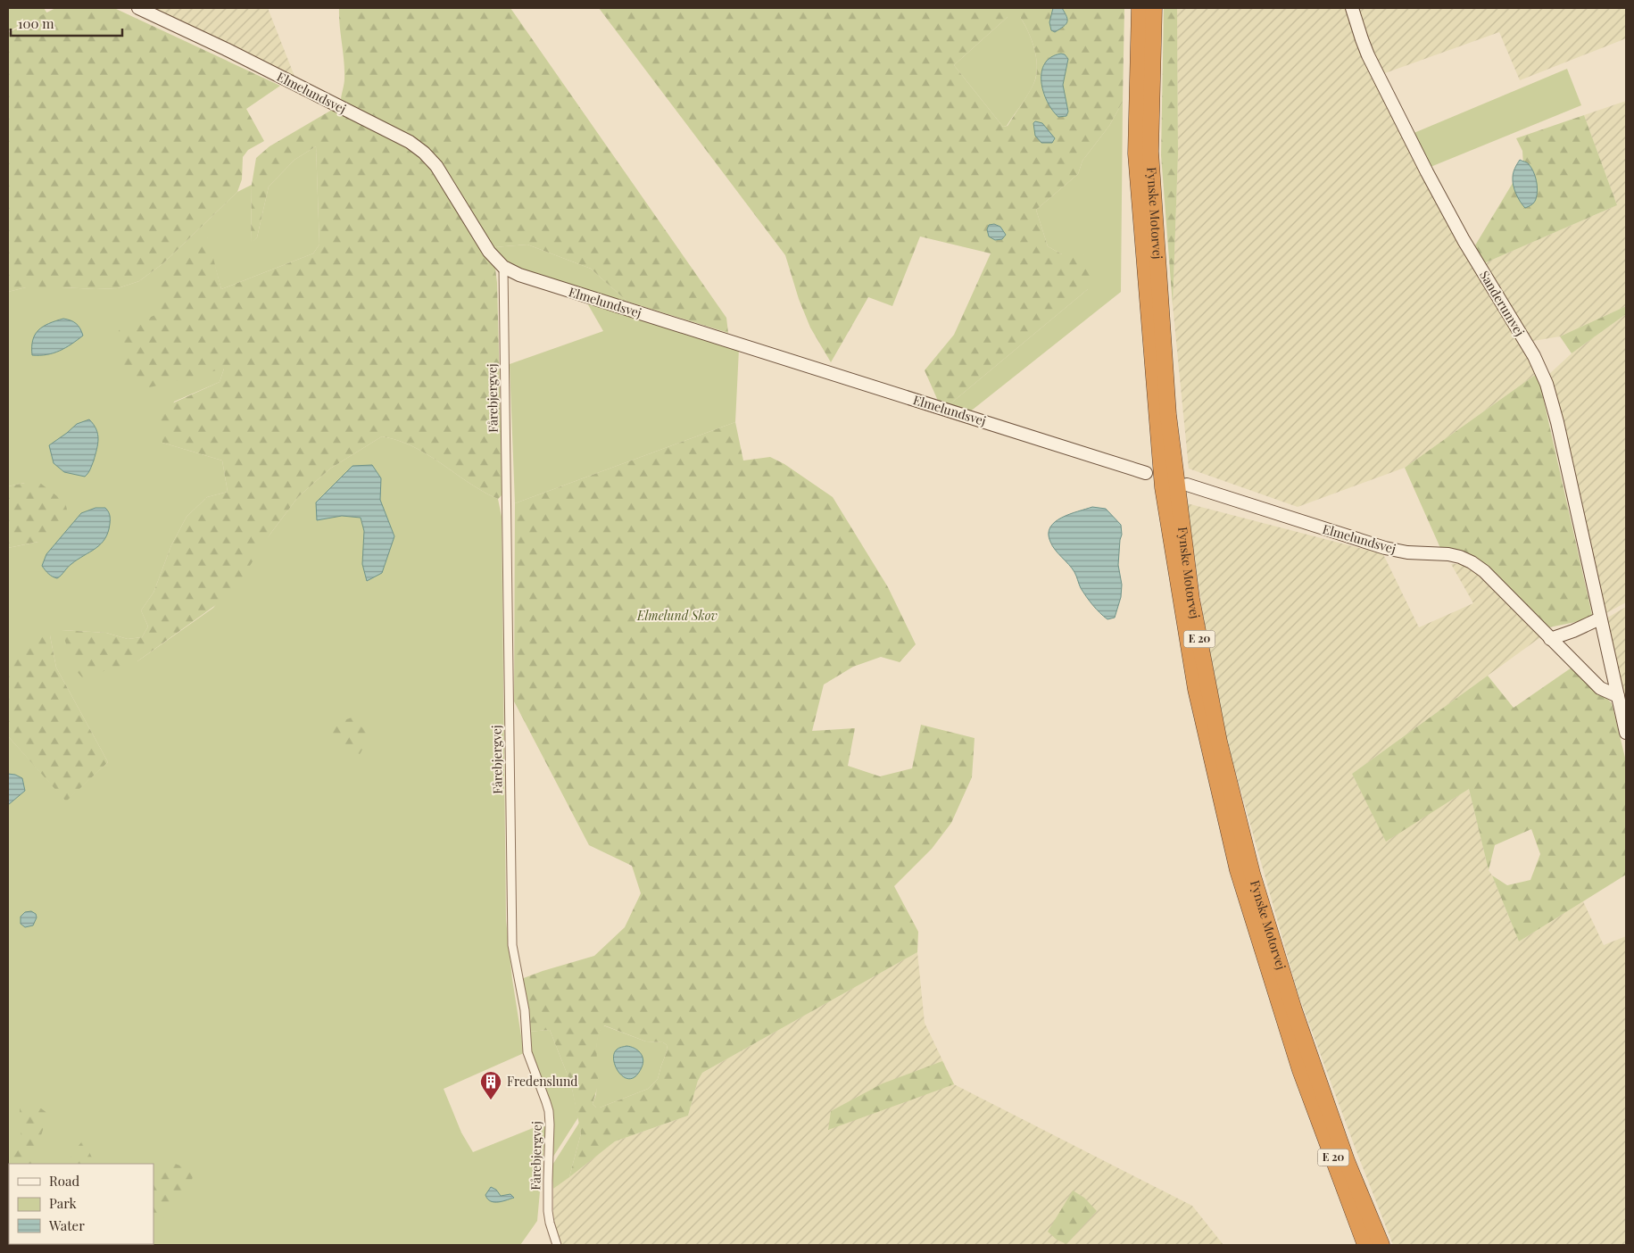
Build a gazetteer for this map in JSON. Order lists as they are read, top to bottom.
{
  "streets": {
    "highway": ["Fynske Motorvej", "E 20"],
    "street": ["Elmelundsvej", "Sanderumvej", "Fårebjergvej"]
  },
  "crossings": [
    ["Elmelundsvej", "Sanderumvej"],
    ["Elmelundsvej", "Fårebjergvej"]
  ],
  "parks": ["Elmelund Skov"],
  "places": {
    "building": ["Fredenslund"]
  },
  "legend": ["Road", "Park", "Water"],
  "scale_bar": "100 m"
}
